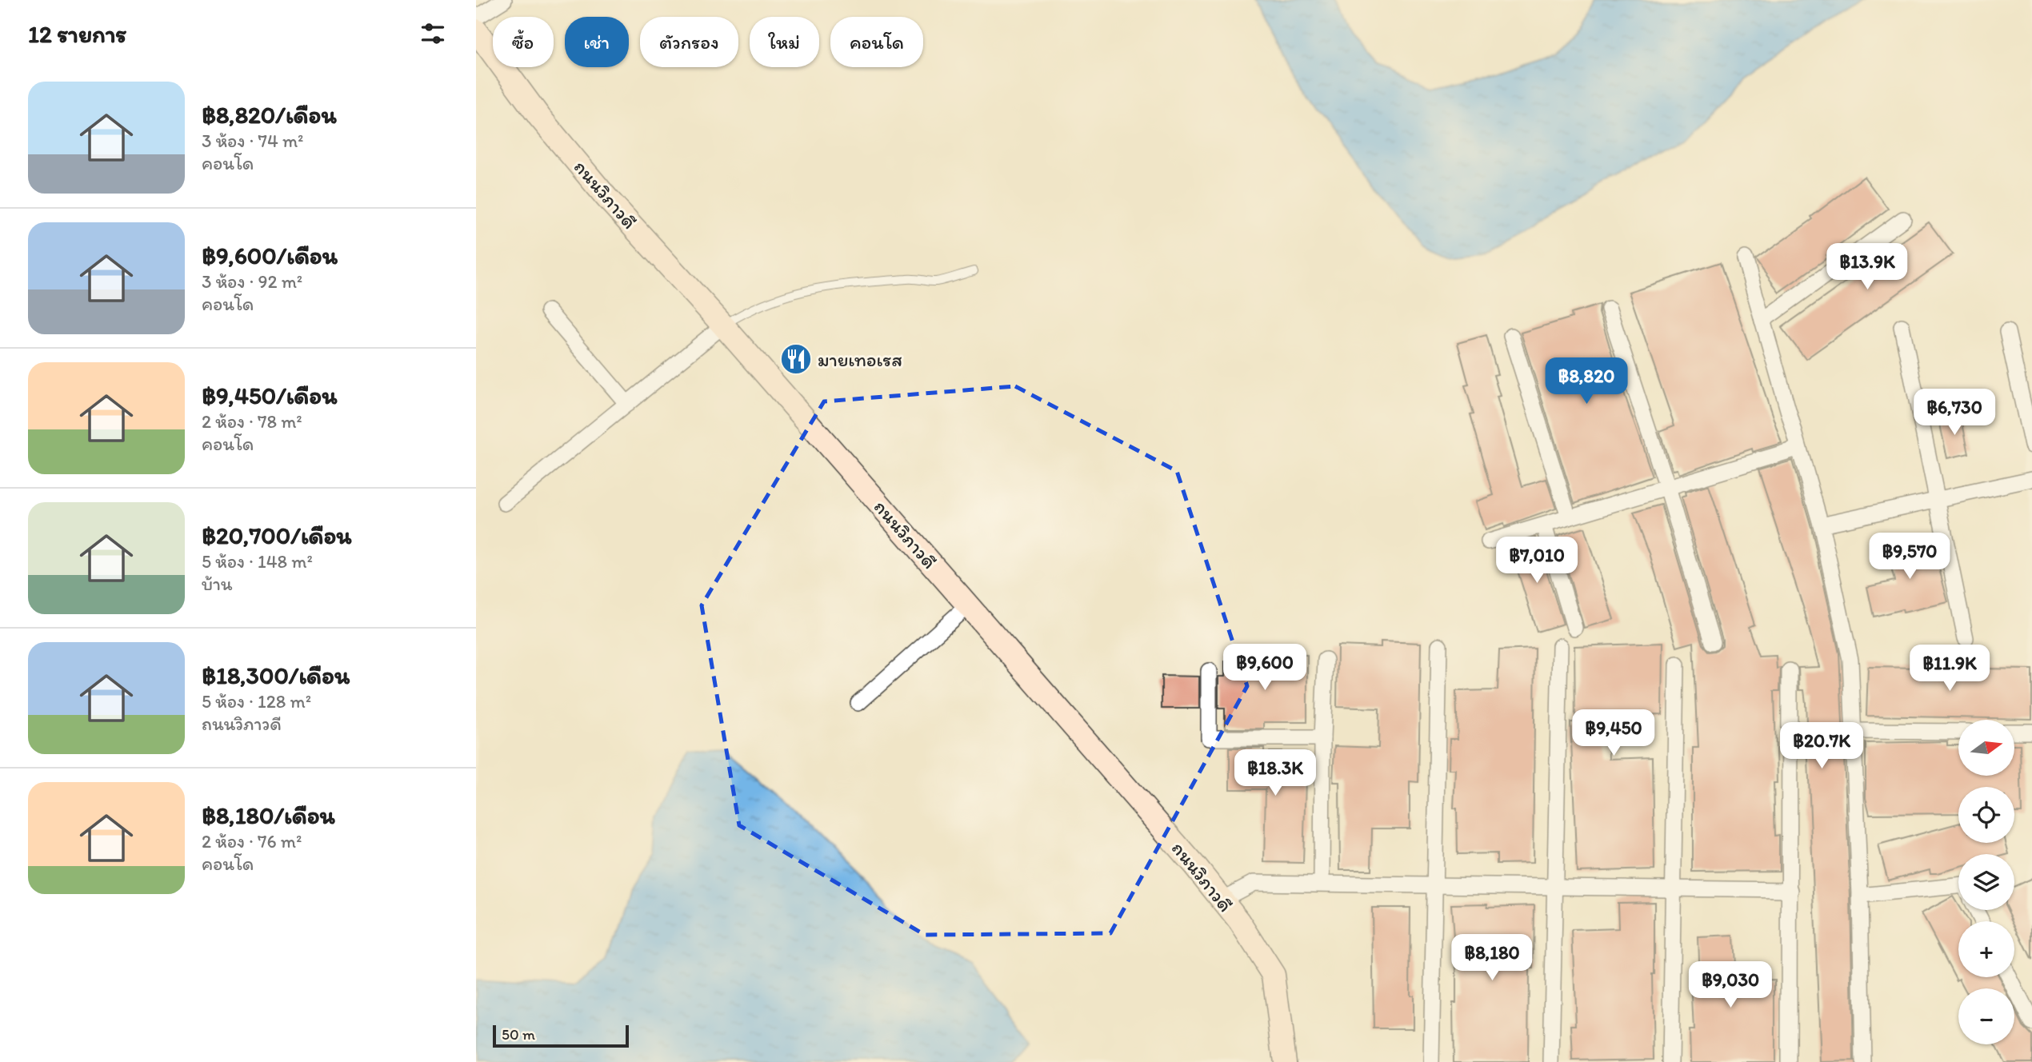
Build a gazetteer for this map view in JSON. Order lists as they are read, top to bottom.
{
  "streets": {
    "street": ["ถนนวิภาวดี"]
  },
  "places": {
    "restaurant": ["มายเทอเรส"]
  },
  "scale_bar": "50 m",
  "north": "right",
  "page": {
    "heading": "12 รายการ",
    "chip": [
      "ซื้อ",
      "เช่า",
      "ตัวกรอง",
      "ใหม่",
      "คอนโด"
    ],
    "list": [
      {
        "name": "฿8,820/เดือน",
        "note": "3 ห้อง · 74 m² · คอนโด"
      },
      {
        "name": "฿9,600/เดือน",
        "note": "3 ห้อง · 92 m² · คอนโด"
      },
      {
        "name": "฿9,450/เดือน",
        "note": "2 ห้อง · 78 m² · คอนโด"
      },
      {
        "name": "฿20,700/เดือน",
        "note": "5 ห้อง · 148 m² · บ้าน"
      },
      {
        "name": "฿18,300/เดือน",
        "note": "5 ห้อง · 128 m² · ถนนวิภาวดี"
      },
      {
        "name": "฿8,180/เดือน",
        "note": "2 ห้อง · 76 m² · คอนโด"
      }
    ],
    "price": [
      "฿13.9K",
      "฿8,820",
      "฿6,730",
      "฿9,570",
      "฿7,010",
      "฿9,600",
      "฿11.9K",
      "฿9,450",
      "฿20.7K",
      "฿18.3K",
      "฿8,180",
      "฿9,030"
    ],
    "map_buttons": ["+", "−"],
    "scale": "50 m"
  }
}
